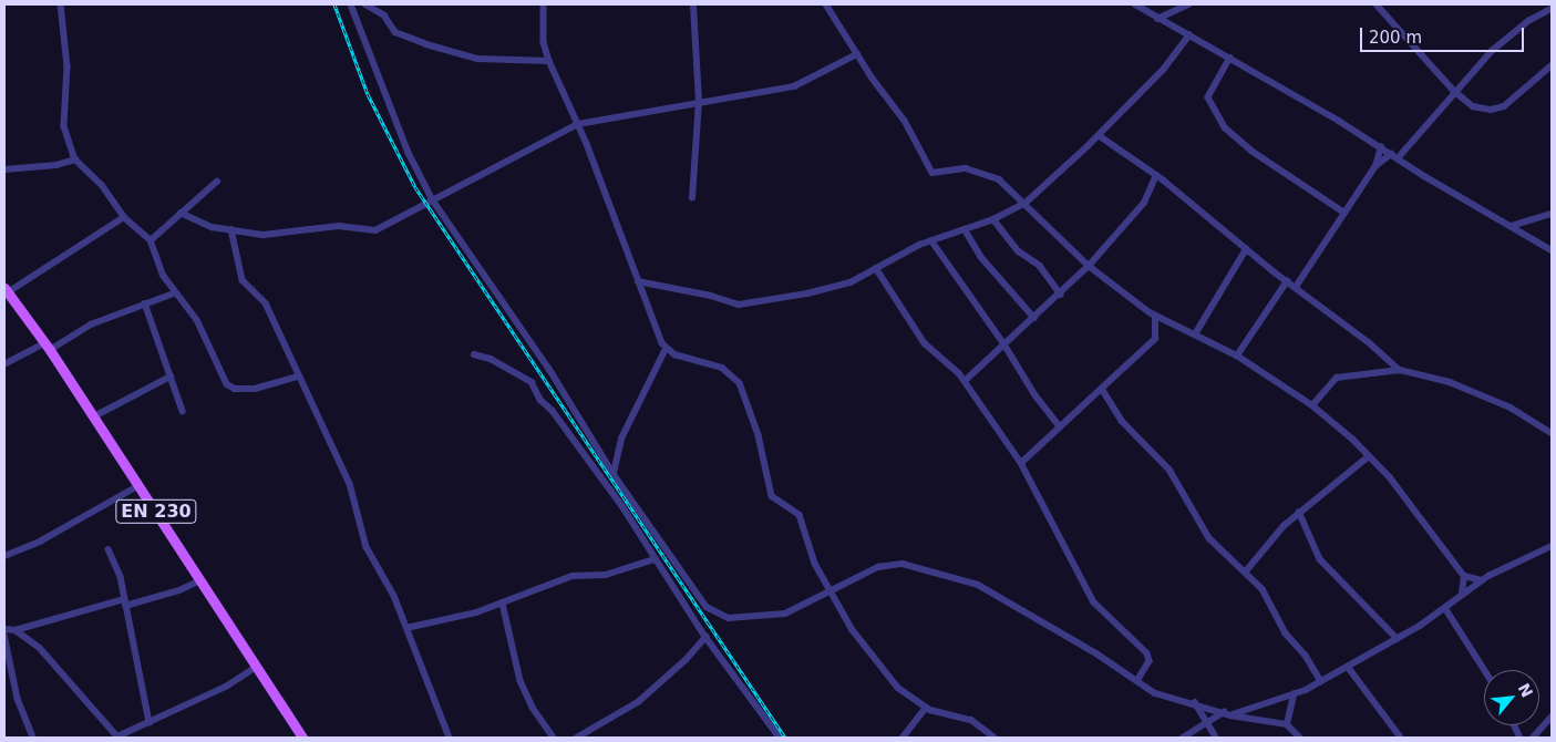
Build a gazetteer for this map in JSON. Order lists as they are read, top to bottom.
{
  "streets": {
    "main road": ["EN 230"]
  },
  "scale_bar": "200 m",
  "north": "top right"
}
